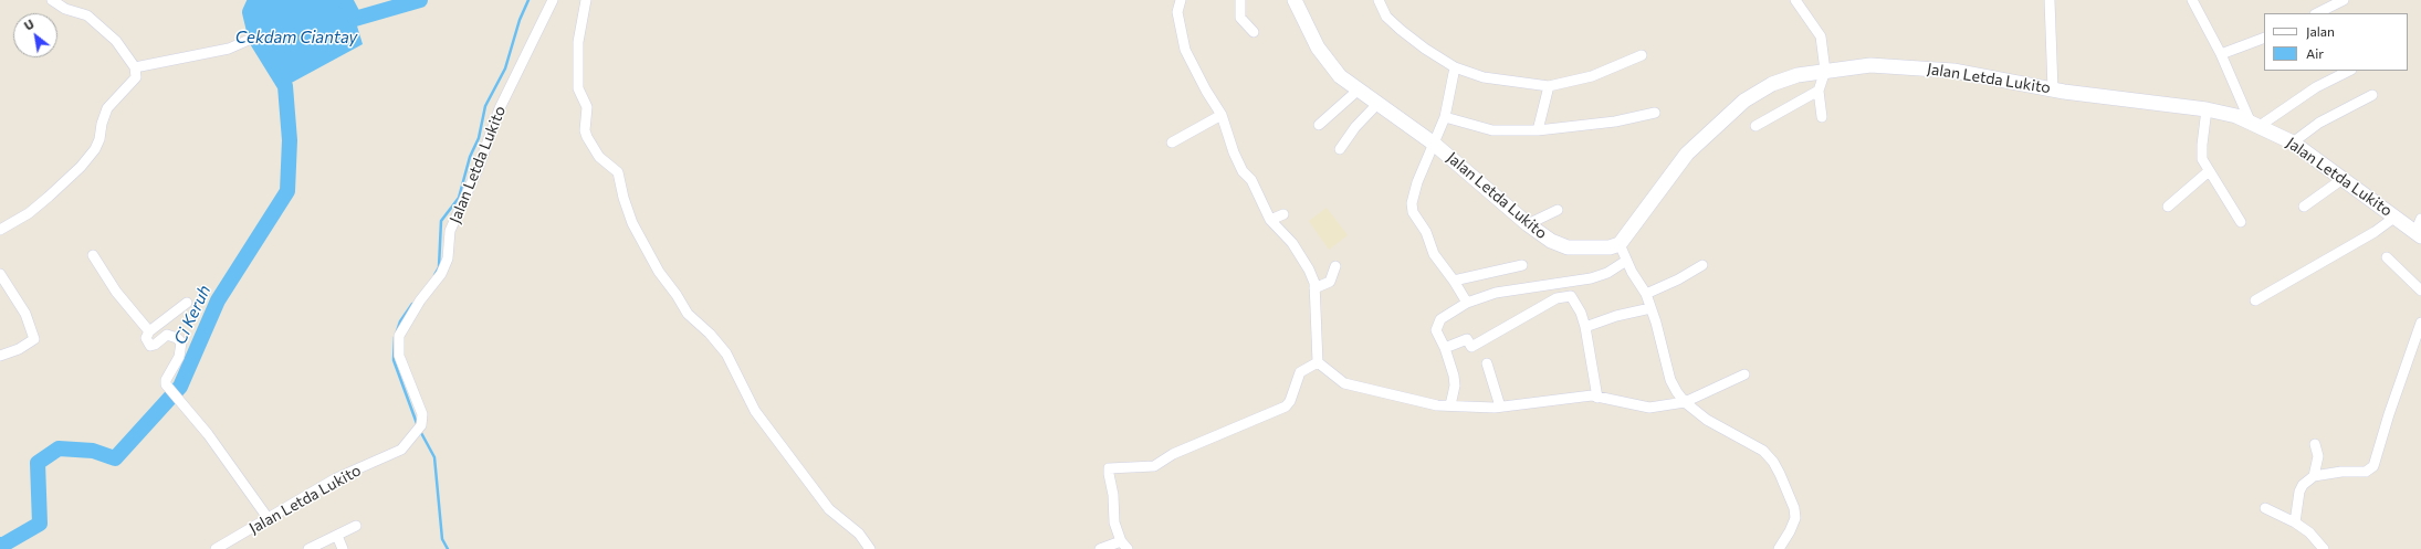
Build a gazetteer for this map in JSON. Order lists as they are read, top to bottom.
{
  "streets": {
    "street": ["Jalan Letda Lukito"]
  },
  "water": ["Cekdam Ciantay", "Ci Keruh"],
  "legend": ["Jalan", "Air"],
  "north": "top left"
}
